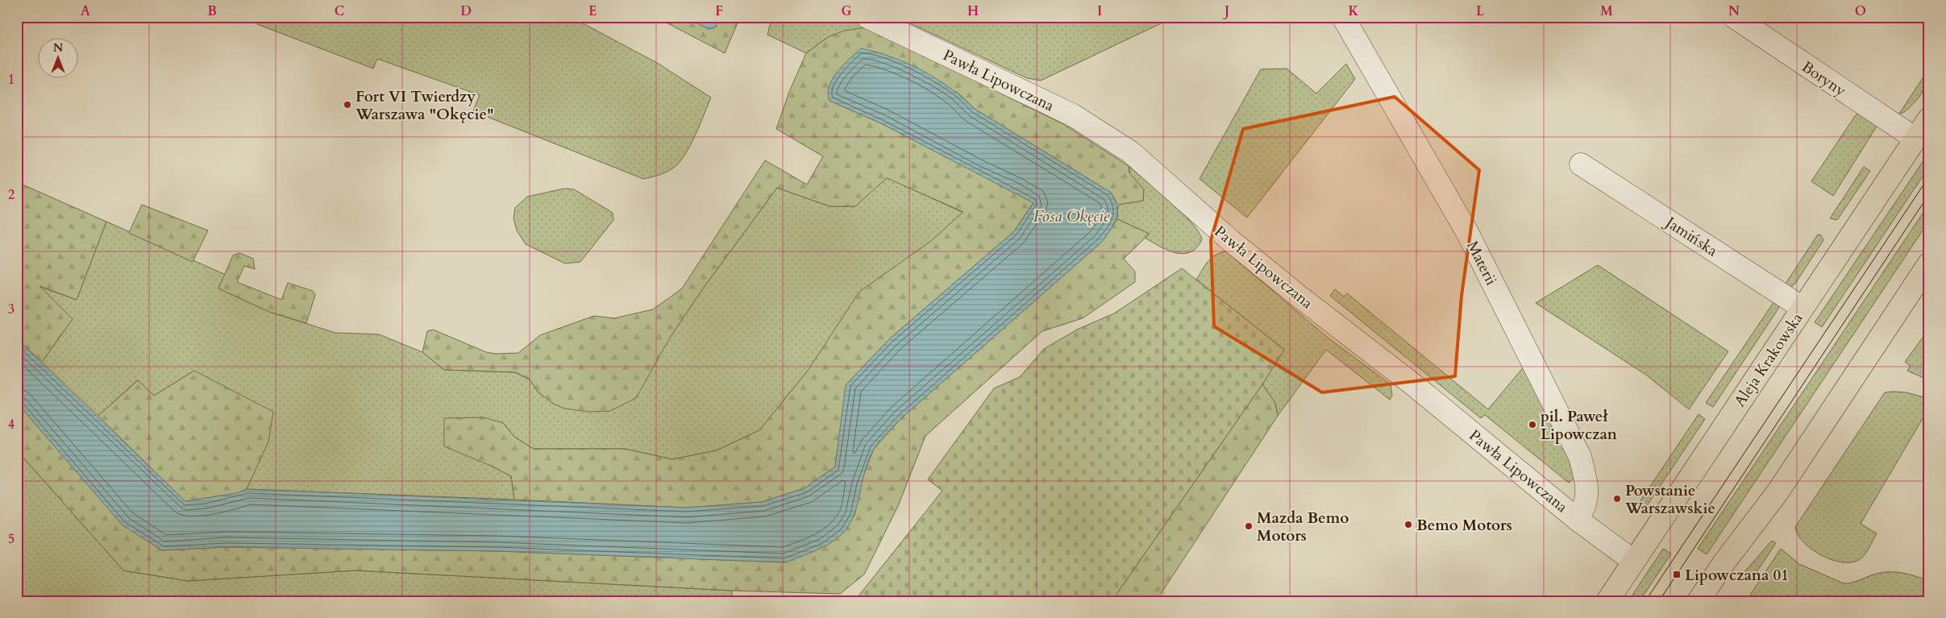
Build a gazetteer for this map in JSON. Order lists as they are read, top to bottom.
{
  "streets": {
    "main road": ["Aleja Krakowska"],
    "street": [
      "Boryny",
      "Pawła Lipowczana",
      "Jamińska",
      "Materii"
    ]
  },
  "crossings": [
    ["Boryny", "Aleja Krakowska"],
    ["Pawła Lipowczana", "Materii"],
    ["Pawła Lipowczana", "Aleja Krakowska"],
    ["Jamińska", "Aleja Krakowska"]
  ],
  "water": ["Fosa Okęcie"],
  "places": {
    "other": [
      "Fort VI Twierdzy Warszawa \"Okęcie\"",
      "pil. Paweł Lipowczan",
      "Powstanie Warszawskie",
      "Bemo Motors",
      "Mazda Bemo Motors"
    ],
    "transit": ["Lipowczana 01"]
  },
  "north": "top",
  "grid": {
    "columns": [
      "A",
      "B",
      "C",
      "D",
      "E",
      "F",
      "G",
      "H",
      "I",
      "J",
      "K",
      "L",
      "M",
      "N",
      "O"
    ],
    "rows": [
      "1",
      "2",
      "3",
      "4",
      "5"
    ]
  }
}
